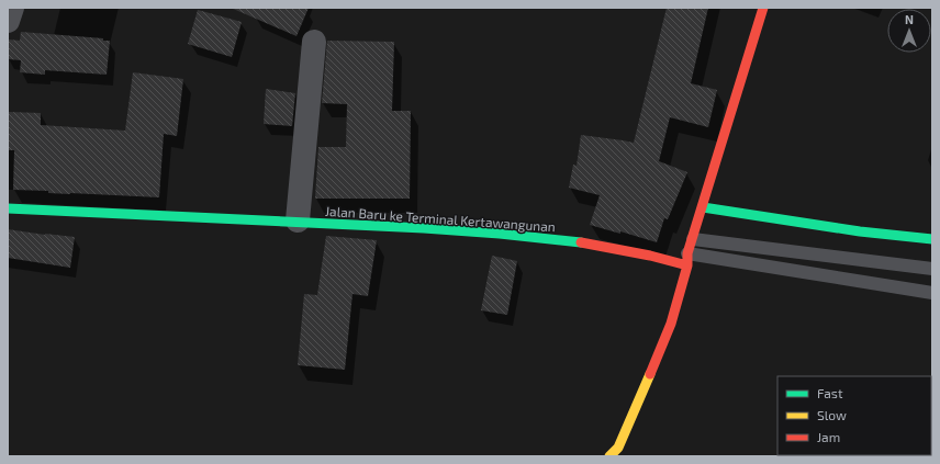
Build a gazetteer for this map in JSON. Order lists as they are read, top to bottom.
{
  "streets": {
    "main road": ["Jalan Baru ke Terminal Kertawangunan"]
  },
  "legend": ["Fast", "Slow", "Jam"],
  "north": "top"
}
